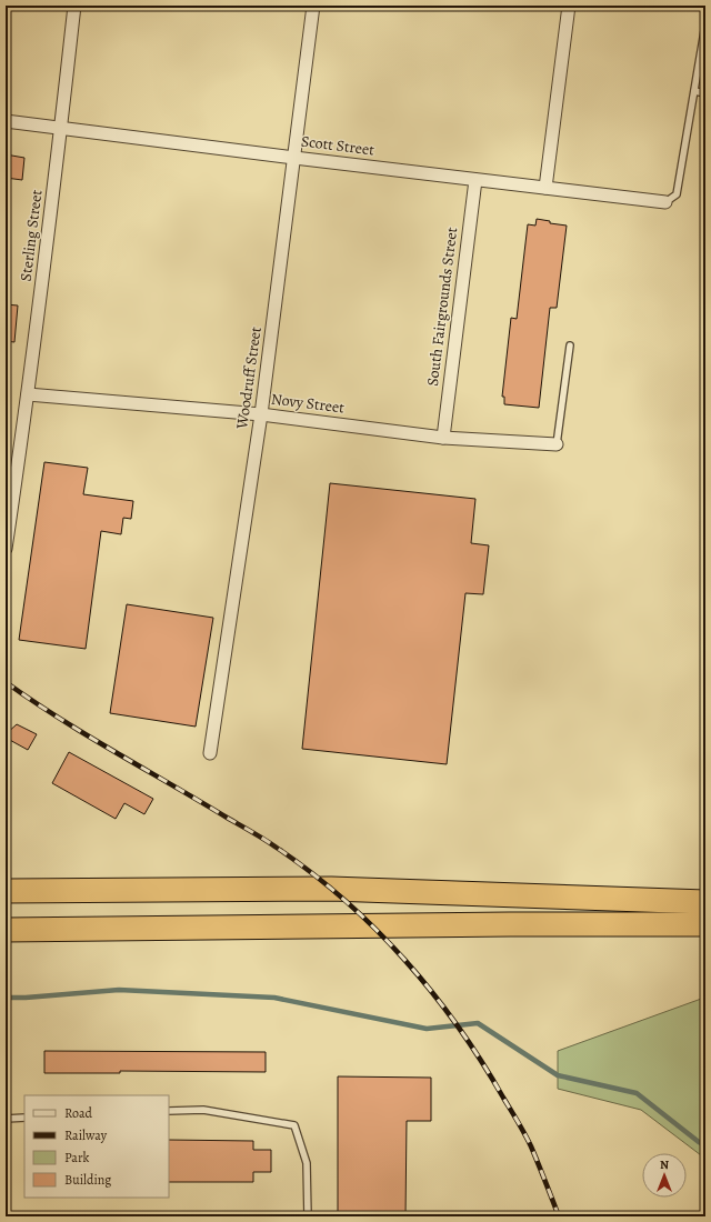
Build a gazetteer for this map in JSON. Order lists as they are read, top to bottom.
{
  "streets": {
    "street": [
      "Scott Street",
      "Sterling Street",
      "South Fairgrounds Street",
      "Woodruff Street",
      "Novy Street"
    ]
  },
  "crossings": [
    ["Scott Street", "Sterling Street"],
    ["Scott Street", "South Fairgrounds Street"],
    ["Scott Street", "Woodruff Street"],
    ["Sterling Street", "Novy Street"],
    ["South Fairgrounds Street", "Novy Street"],
    ["Woodruff Street", "Novy Street"]
  ],
  "legend": [
    "Road",
    "Railway",
    "Park",
    "Building"
  ],
  "north": "top"
}
